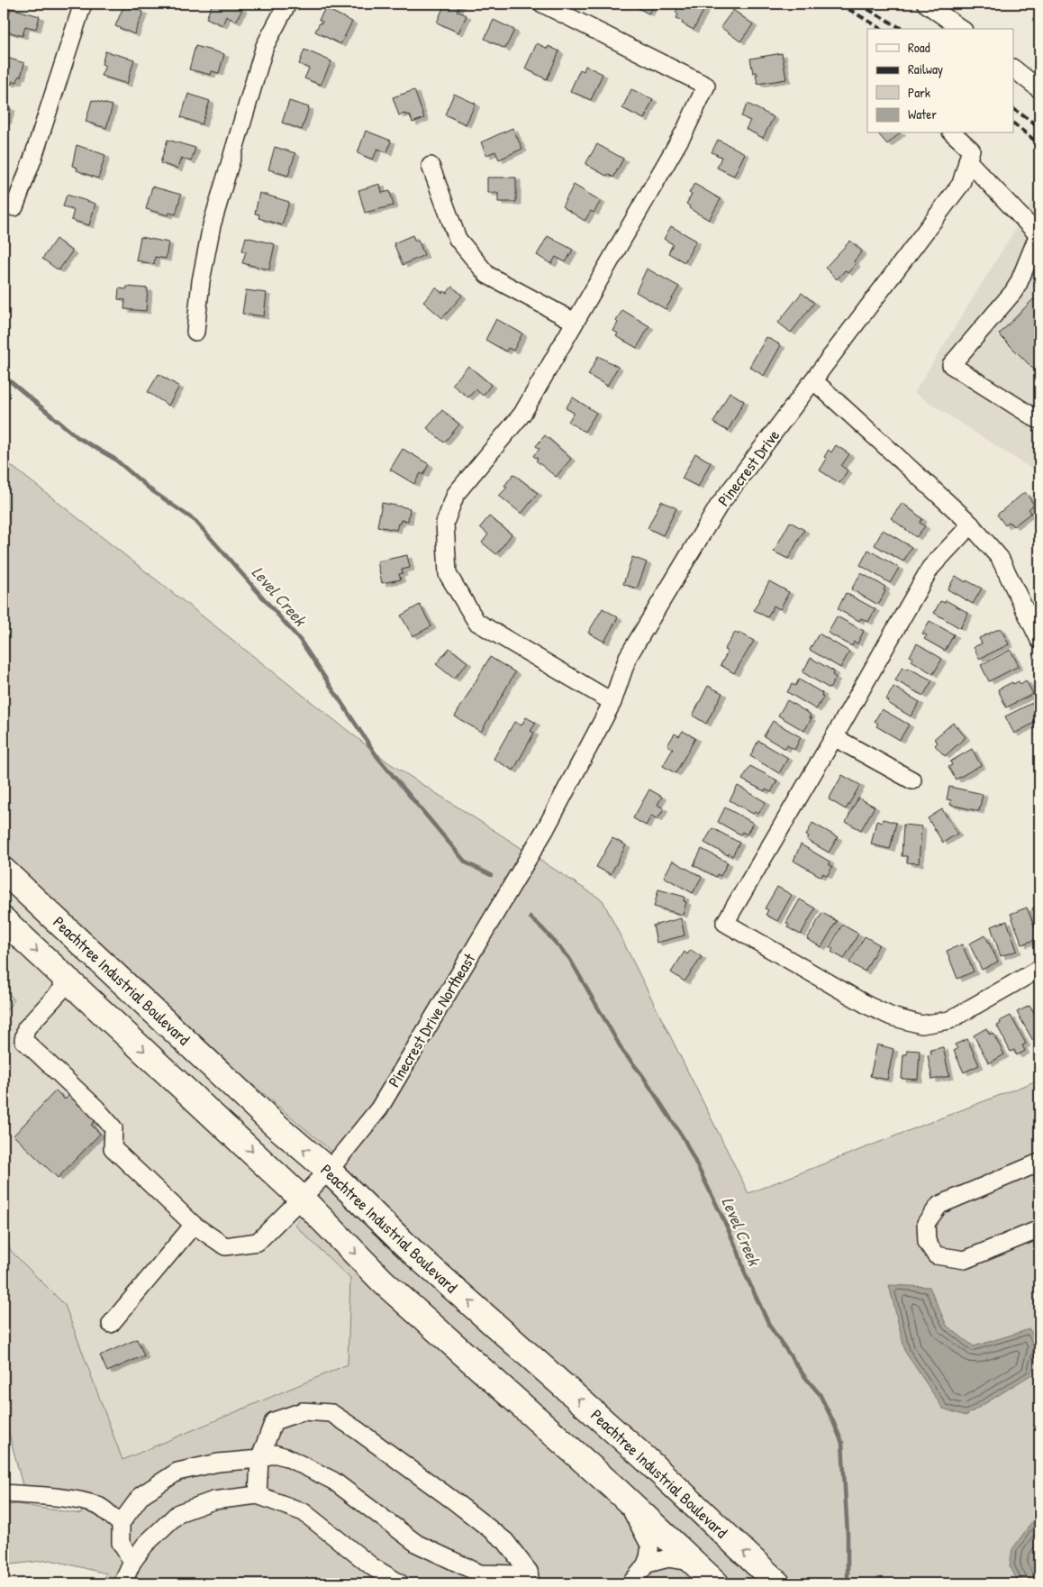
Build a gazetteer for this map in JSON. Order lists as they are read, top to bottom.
{
  "streets": {
    "highway": ["Peachtree Industrial Boulevard"],
    "street": ["Pinecrest Drive", "Pinecrest Drive Northeast"]
  },
  "crossings": [
    ["Pinecrest Drive", "Pinecrest Drive Northeast"],
    ["Peachtree Industrial Boulevard", "Pinecrest Drive Northeast"]
  ],
  "water": ["Level Creek"],
  "legend": [
    "Road",
    "Railway",
    "Park",
    "Water"
  ]
}
